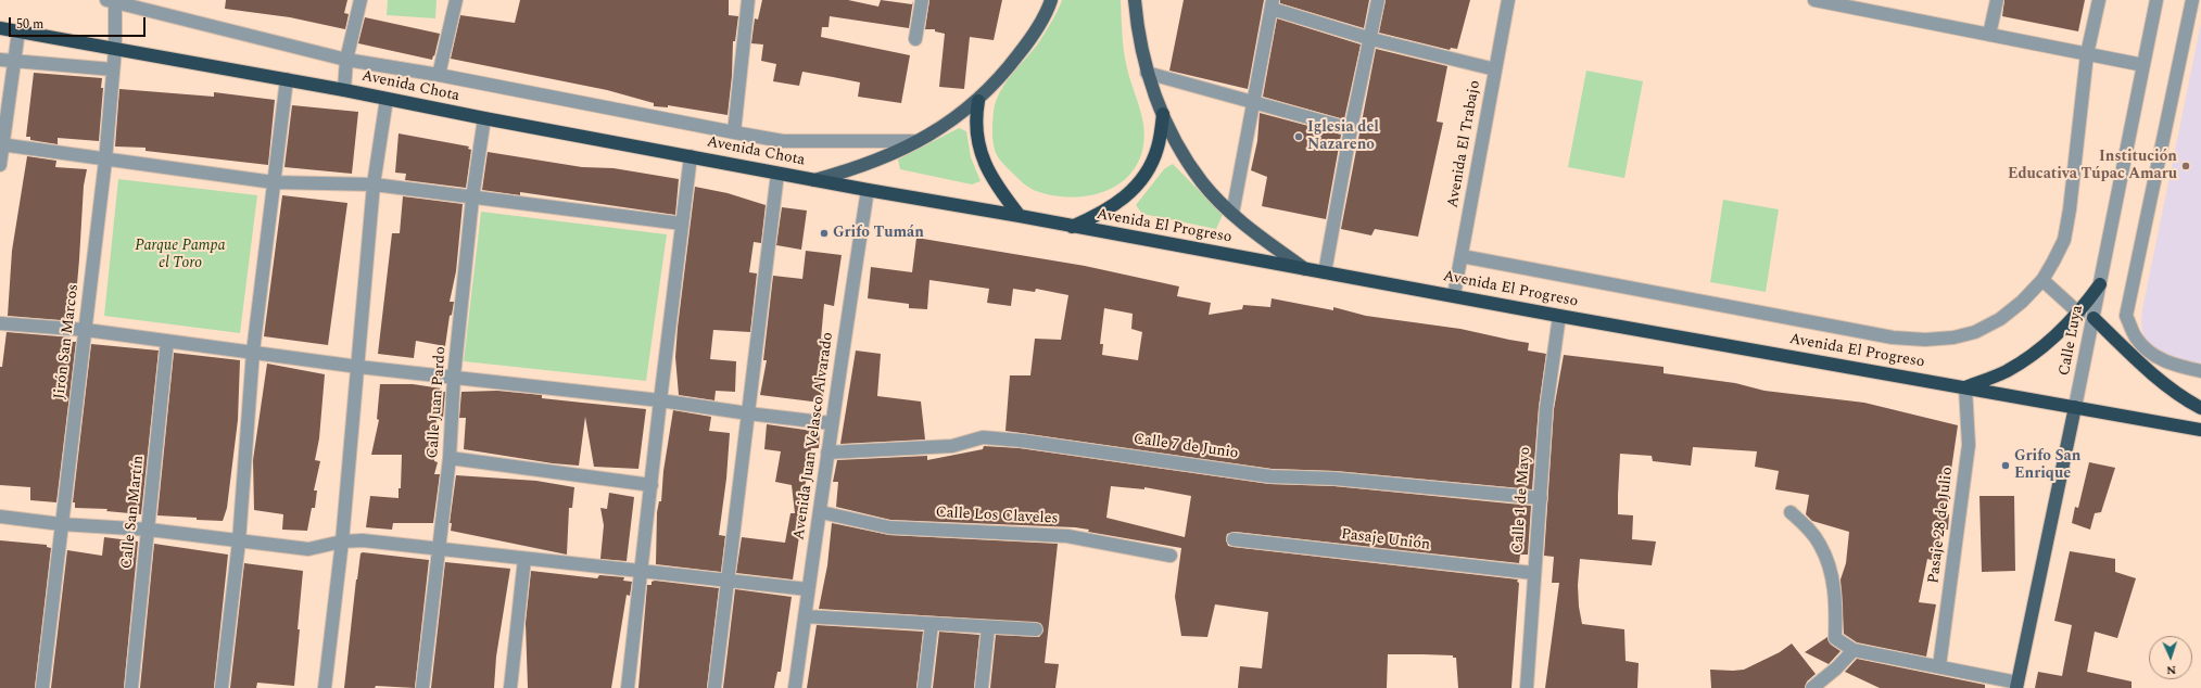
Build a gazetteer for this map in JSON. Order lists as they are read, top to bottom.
{
  "streets": {
    "highway": ["Avenida Chota", "Avenida El Progreso"],
    "main road": ["Calle Luya"],
    "street": [
      "Avenida El Trabajo",
      "Jirón San Marcos",
      "Calle Juan Pardo",
      "Avenida Juan Velasco Alvarado",
      "Calle 7 de Junio",
      "Calle 1 de Mayo",
      "Calle San Martín",
      "Calle Los Claveles",
      "Pasaje 28 de Julio",
      "Pasaje Unión"
    ]
  },
  "crossings": [
    ["Avenida Chota", "Avenida El Progreso"],
    ["Avenida Chota", "Jirón San Marcos"],
    ["Avenida Chota", "Calle Juan Pardo"],
    ["Avenida El Trabajo", "Avenida El Progreso"],
    ["Avenida El Progreso", "Calle Luya"],
    ["Avenida El Progreso", "Avenida Juan Velasco Alvarado"],
    ["Avenida El Progreso", "Calle 1 de Mayo"],
    ["Avenida El Progreso", "Pasaje 28 de Julio"],
    ["Avenida Juan Velasco Alvarado", "Calle 7 de Junio"],
    ["Avenida Juan Velasco Alvarado", "Calle Los Claveles"],
    ["Calle 7 de Junio", "Calle 1 de Mayo"],
    ["Calle 1 de Mayo", "Pasaje Unión"]
  ],
  "parks": ["Parque Pampa el Toro"],
  "places": [
    "Iglesia del Nazareno",
    "Institución Educativa Túpac Amaru",
    "Grifo Tumán",
    "Grifo San Enrique"
  ],
  "scale_bar": "50 m",
  "north": "bottom"
}
